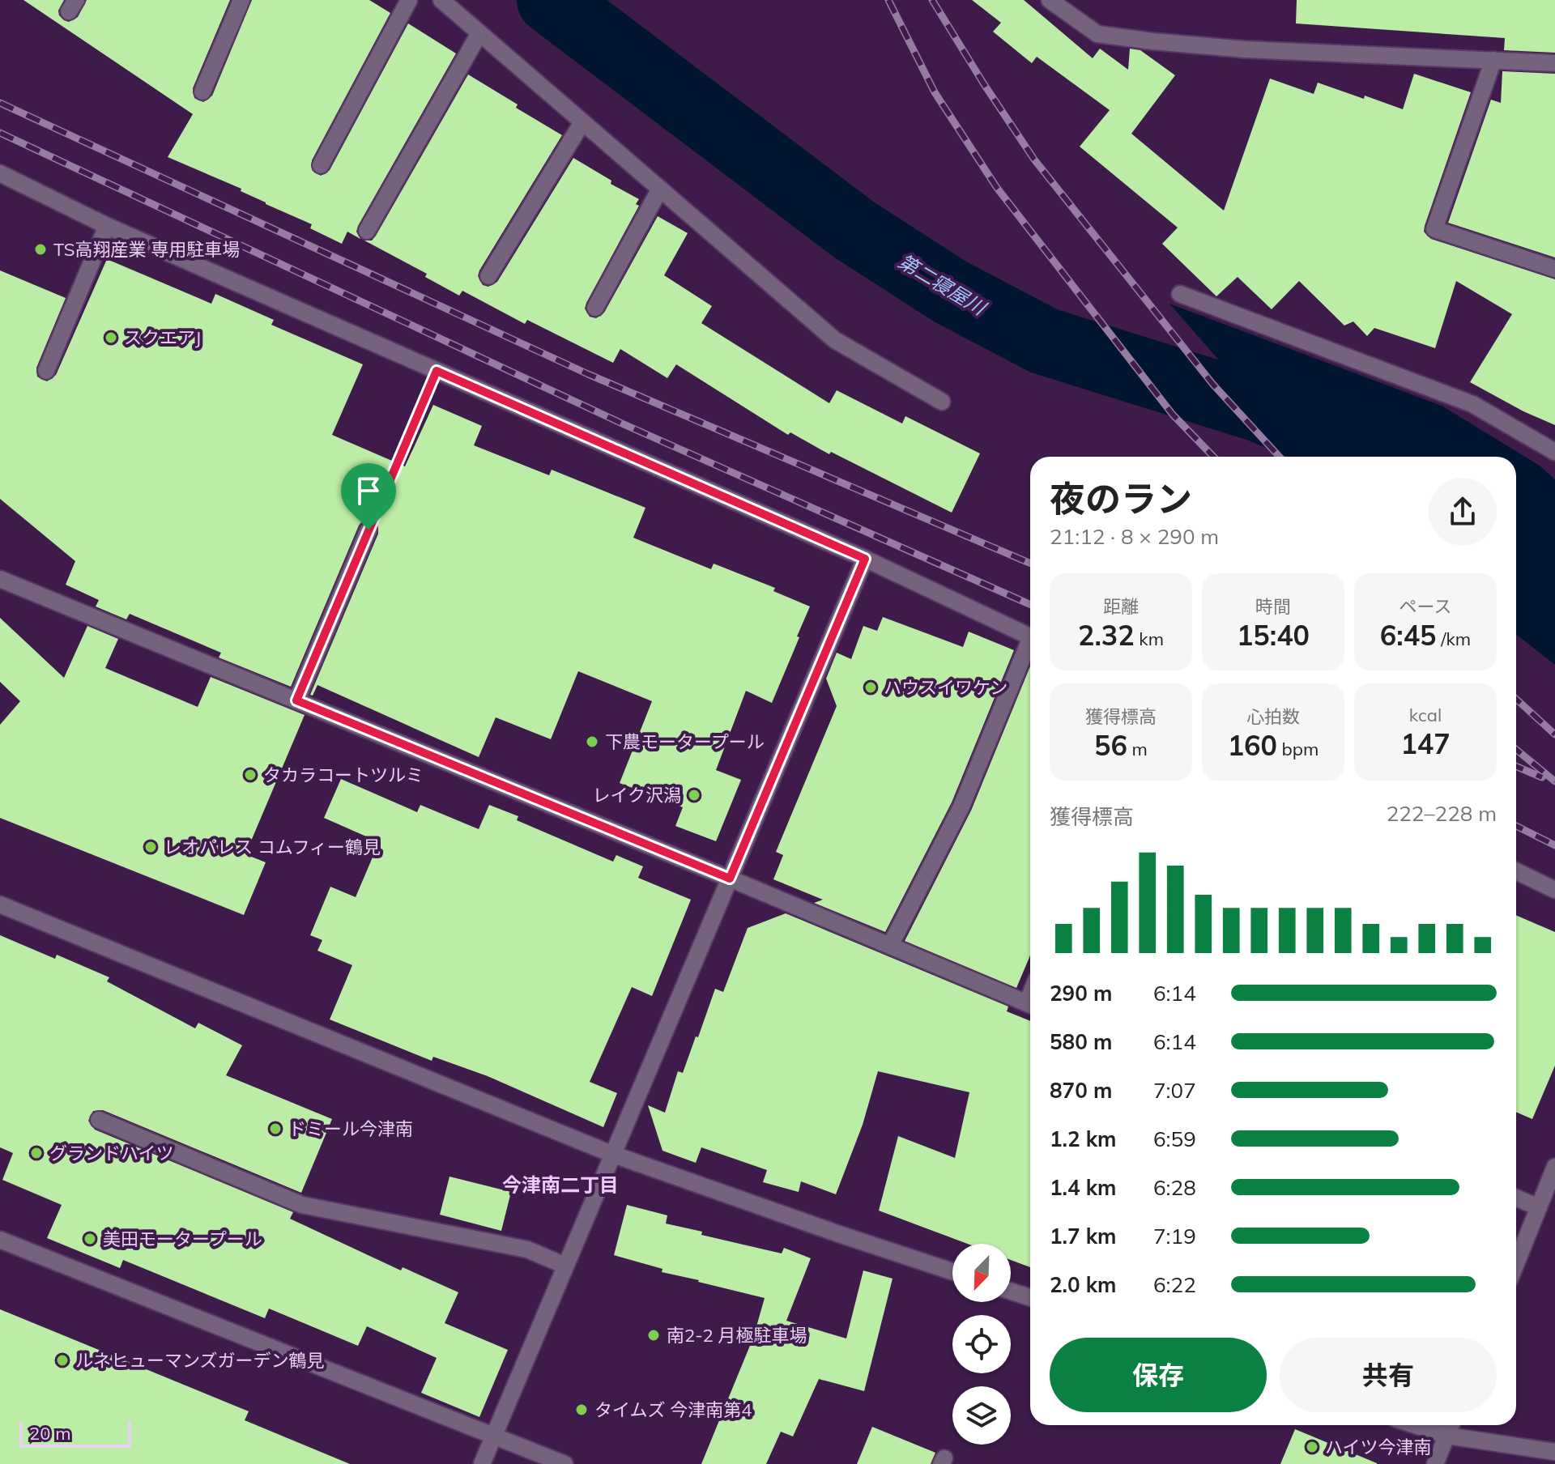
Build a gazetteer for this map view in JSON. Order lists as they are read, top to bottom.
{
  "districts": ["今津南二丁目"],
  "water": ["第二寝屋川"],
  "places": [
    "TS高翔産業 専用駐車場",
    "スクエアJ",
    "ハウスイワケン",
    "下農モータープール",
    "タカラコートツルミ",
    "レイク沢潟",
    "レオパレス コムフィー鶴見",
    "ドミール今津南",
    "グランドハイツ",
    "美田モータープール",
    "南2-2 月極駐車場",
    "ルネヒューマンズガーデン鶴見",
    "タイムズ 今津南第4",
    "ハイツ今津南"
  ],
  "scale_bar": "20 m",
  "north": "bottom left",
  "page": {
    "heading": ["夜のラン", "21:12 · 8 × 290 m"],
    "stats": [
      ["距離", "2.32 km"],
      ["時間", "15:40"],
      ["ペース", "6:45 /km"],
      ["獲得標高", "56 m"],
      ["心拍数", "160 bpm"],
      ["kcal", "147"]
    ],
    "chart": ["獲得標高", "222–228 m"],
    "list": [
      {
        "name": "290 m",
        "note": "6:14"
      },
      {
        "name": "580 m",
        "note": "6:14"
      },
      {
        "name": "870 m",
        "note": "7:07"
      },
      {
        "name": "1.2 km",
        "note": "6:59"
      },
      {
        "name": "1.4 km",
        "note": "6:28"
      },
      {
        "name": "1.7 km",
        "note": "7:19"
      },
      {
        "name": "2.0 km",
        "note": "6:22"
      }
    ],
    "buttons": ["保存", "共有"],
    "scale": "20 m"
  }
}
